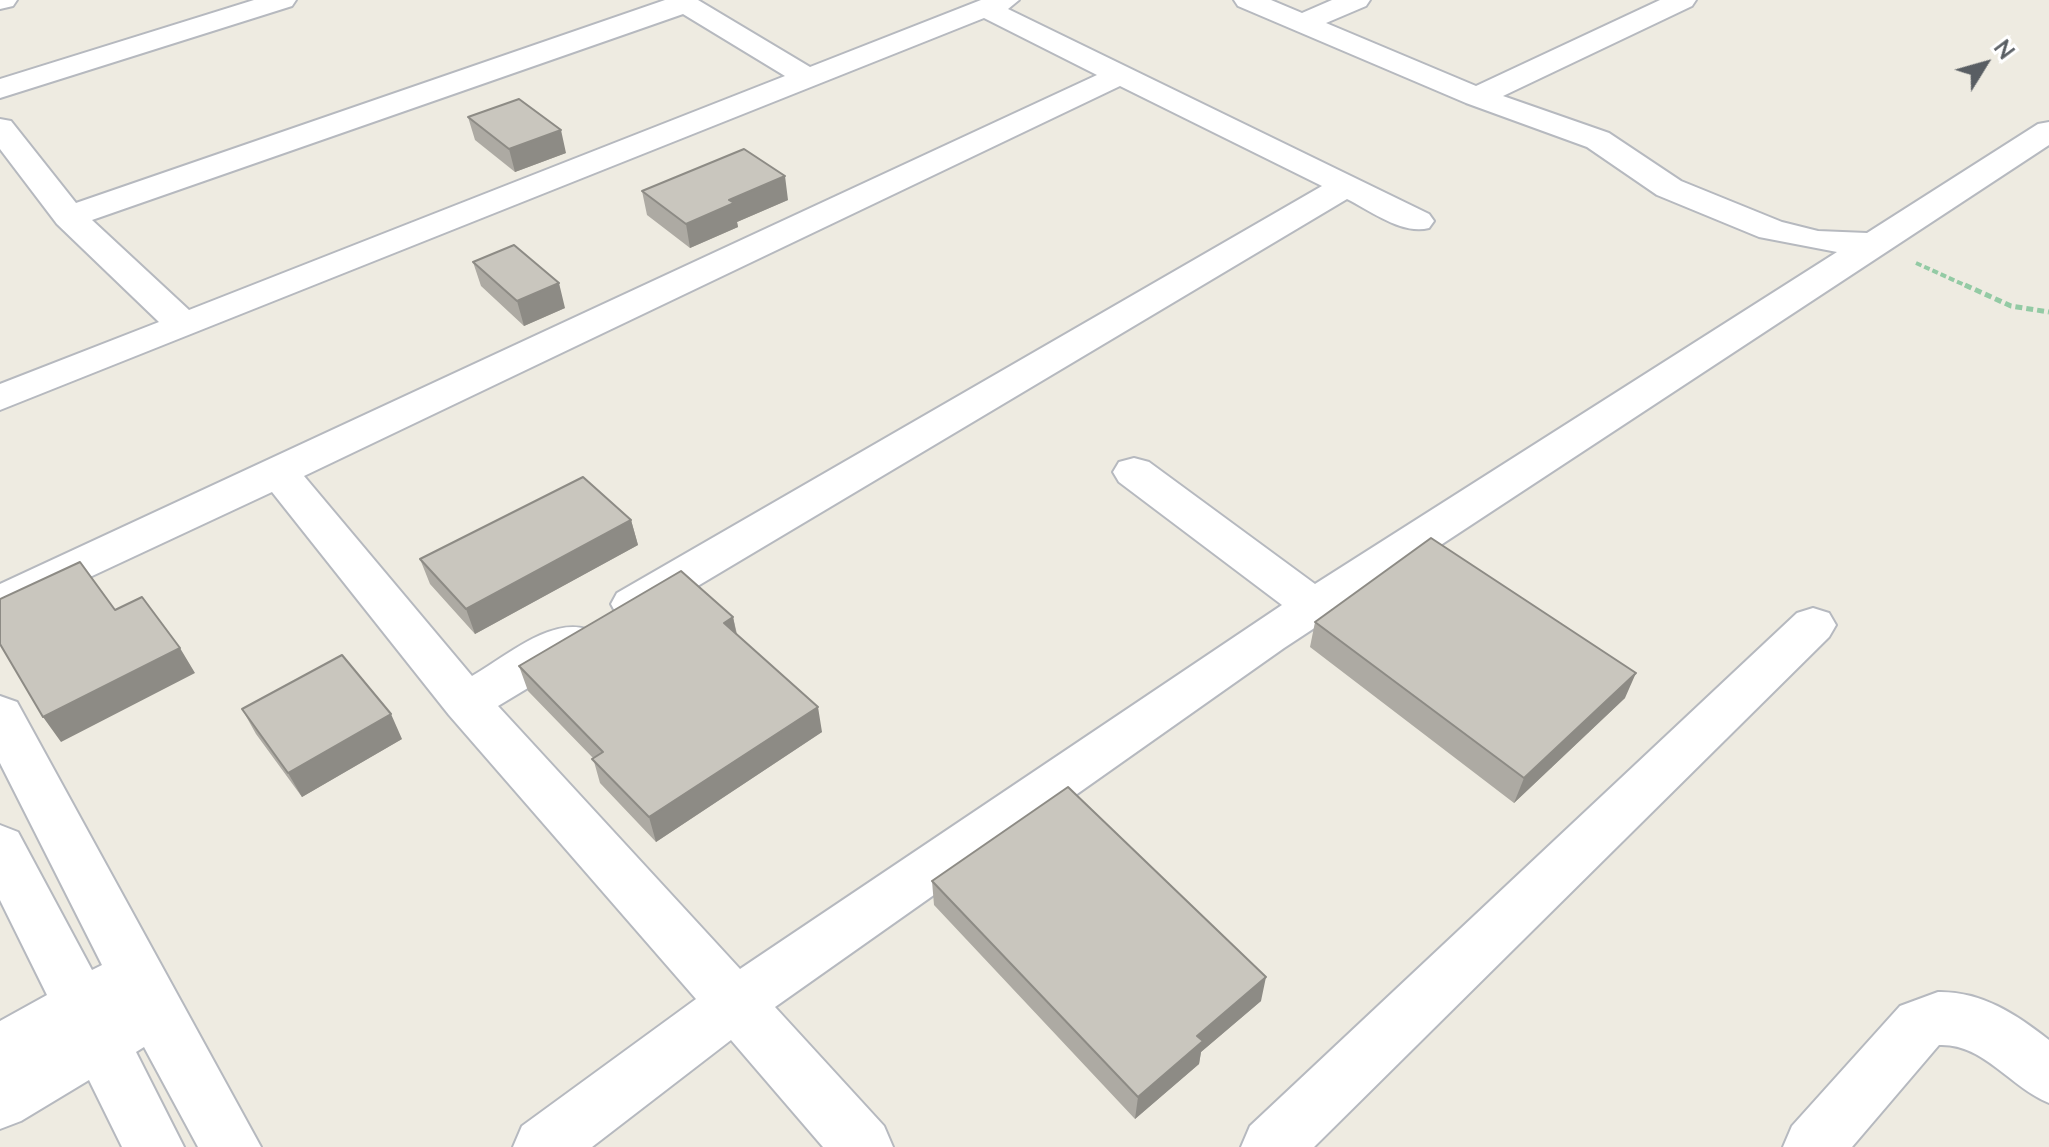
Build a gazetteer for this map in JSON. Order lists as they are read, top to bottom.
{
  "north": "top right"
}
